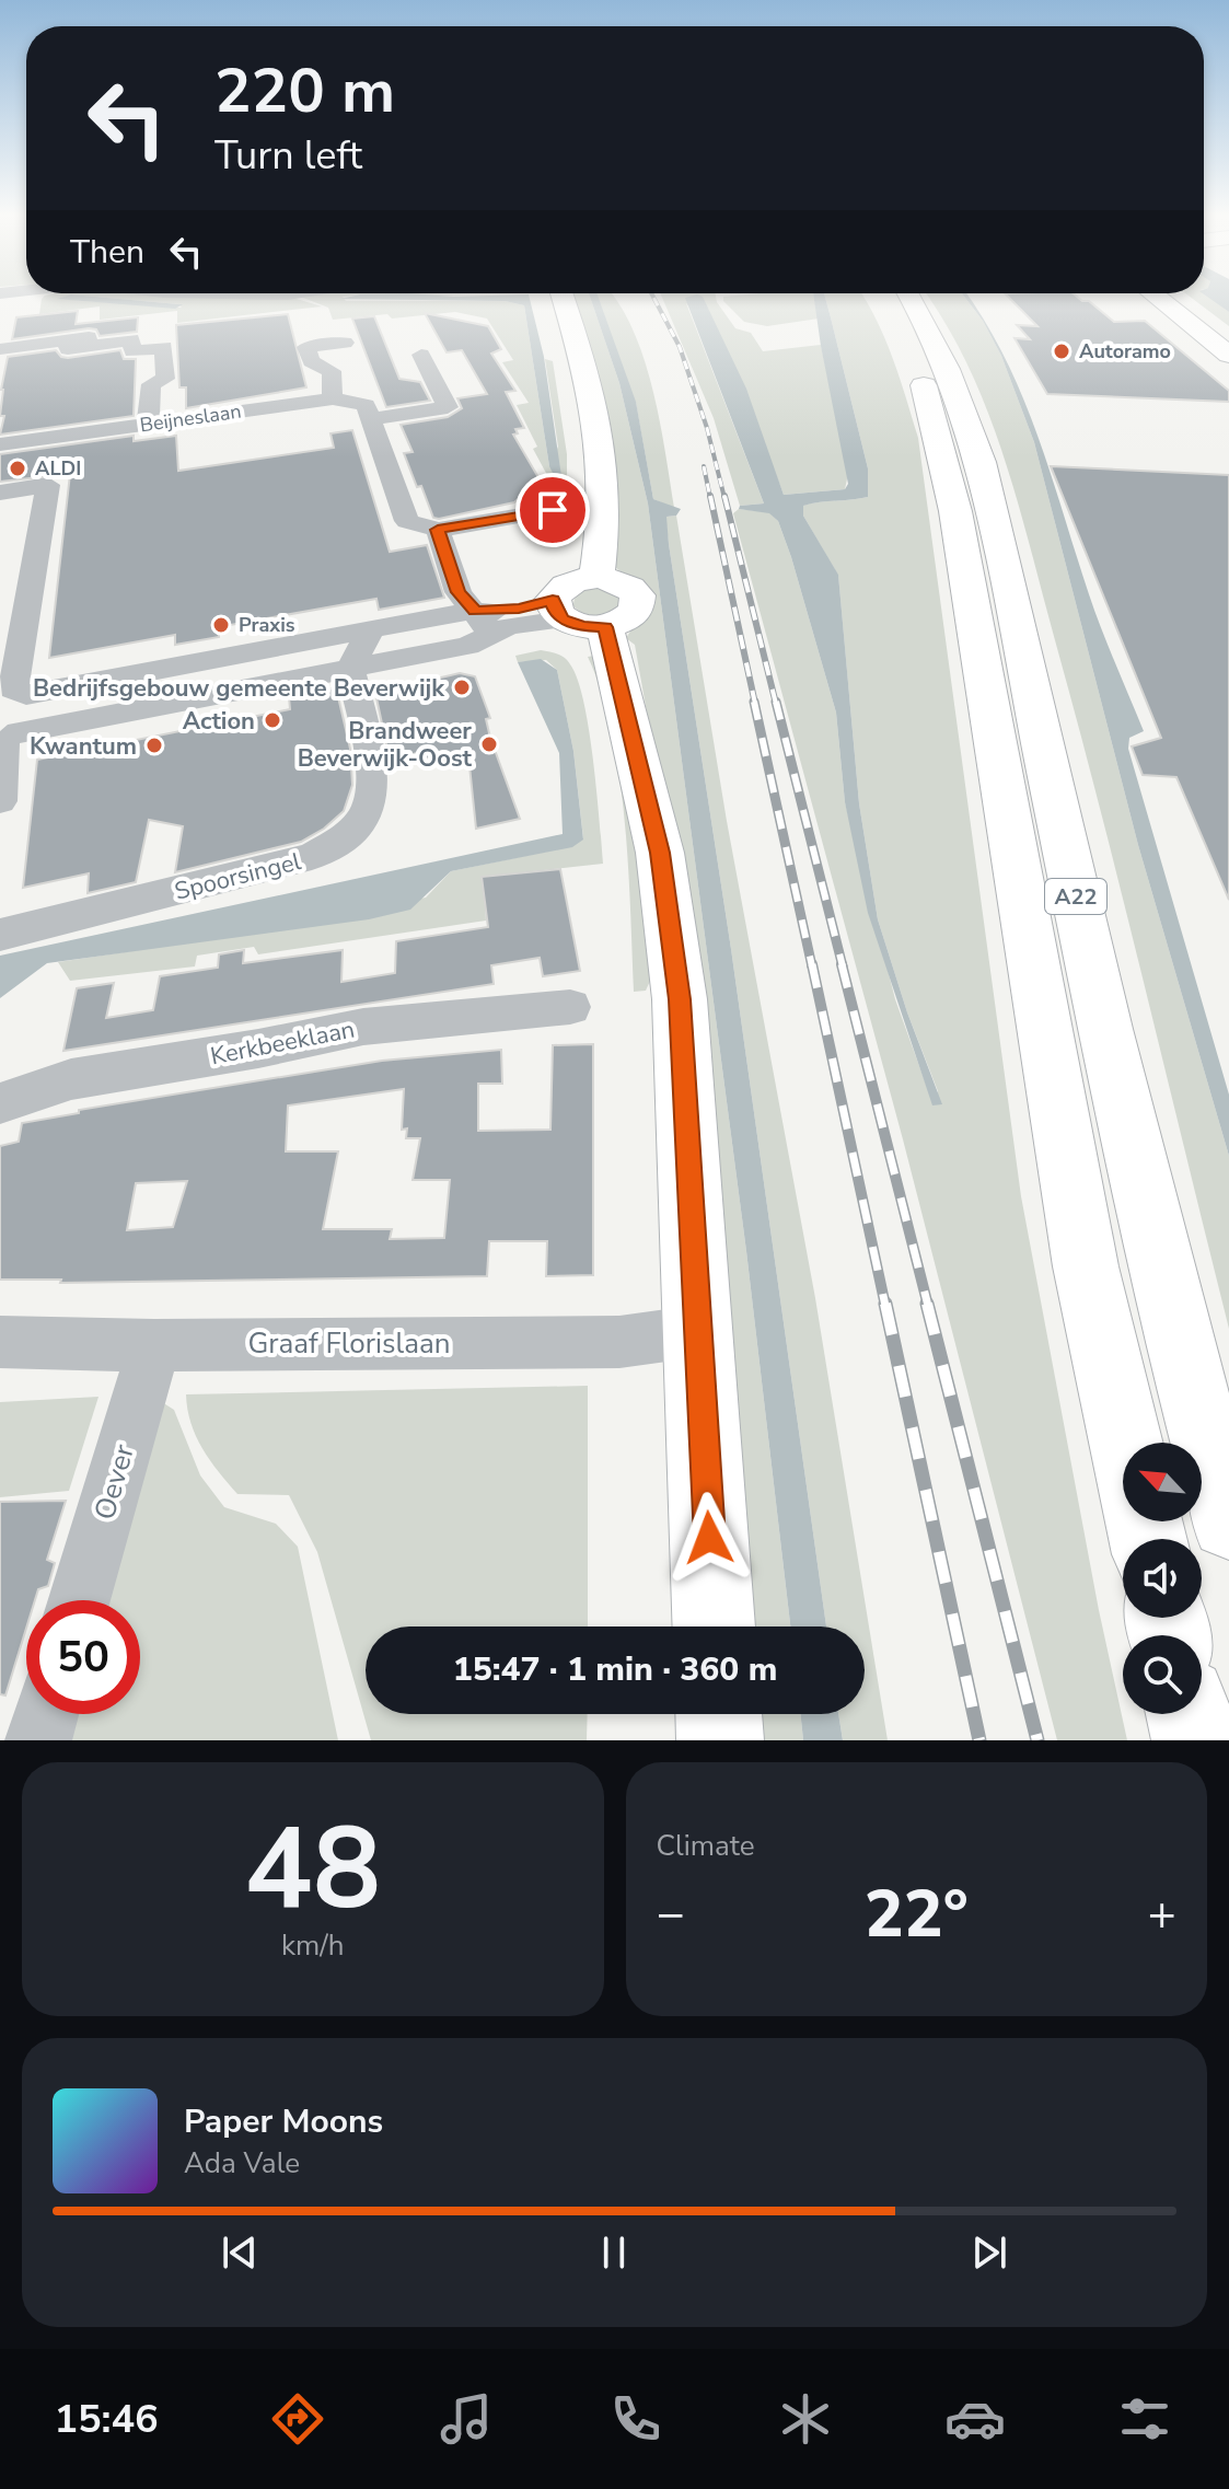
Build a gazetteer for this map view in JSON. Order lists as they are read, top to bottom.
{
  "streets": {
    "main road": ["A22"],
    "street": [
      "Beijneslaan",
      "Spoorsingel",
      "Kerkbeeklaan",
      "Graaf Florislaan",
      "Oever"
    ]
  },
  "crossings": [
    ["Graaf Florislaan", "Oever"]
  ],
  "places": [
    "Autoramo",
    "ALDI",
    "Praxis",
    "Bedrijfsgebouw gemeente Beverwijk",
    "Action",
    "Brandweer Beverwijk-Oost",
    "Kwantum"
  ],
  "north": "top left",
  "page": {
    "turn": ["220 m", "Turn left"],
    "then": "Then",
    "limit": "50",
    "trip": "15:47 · 1 min · 360 m",
    "tile": [
      ["48", "km/h"],
      "Climate"
    ],
    "heat": ["−", "22°", "+"],
    "song": ["Paper Moons", "Ada Vale"],
    "tabs": "15:46"
  }
}
